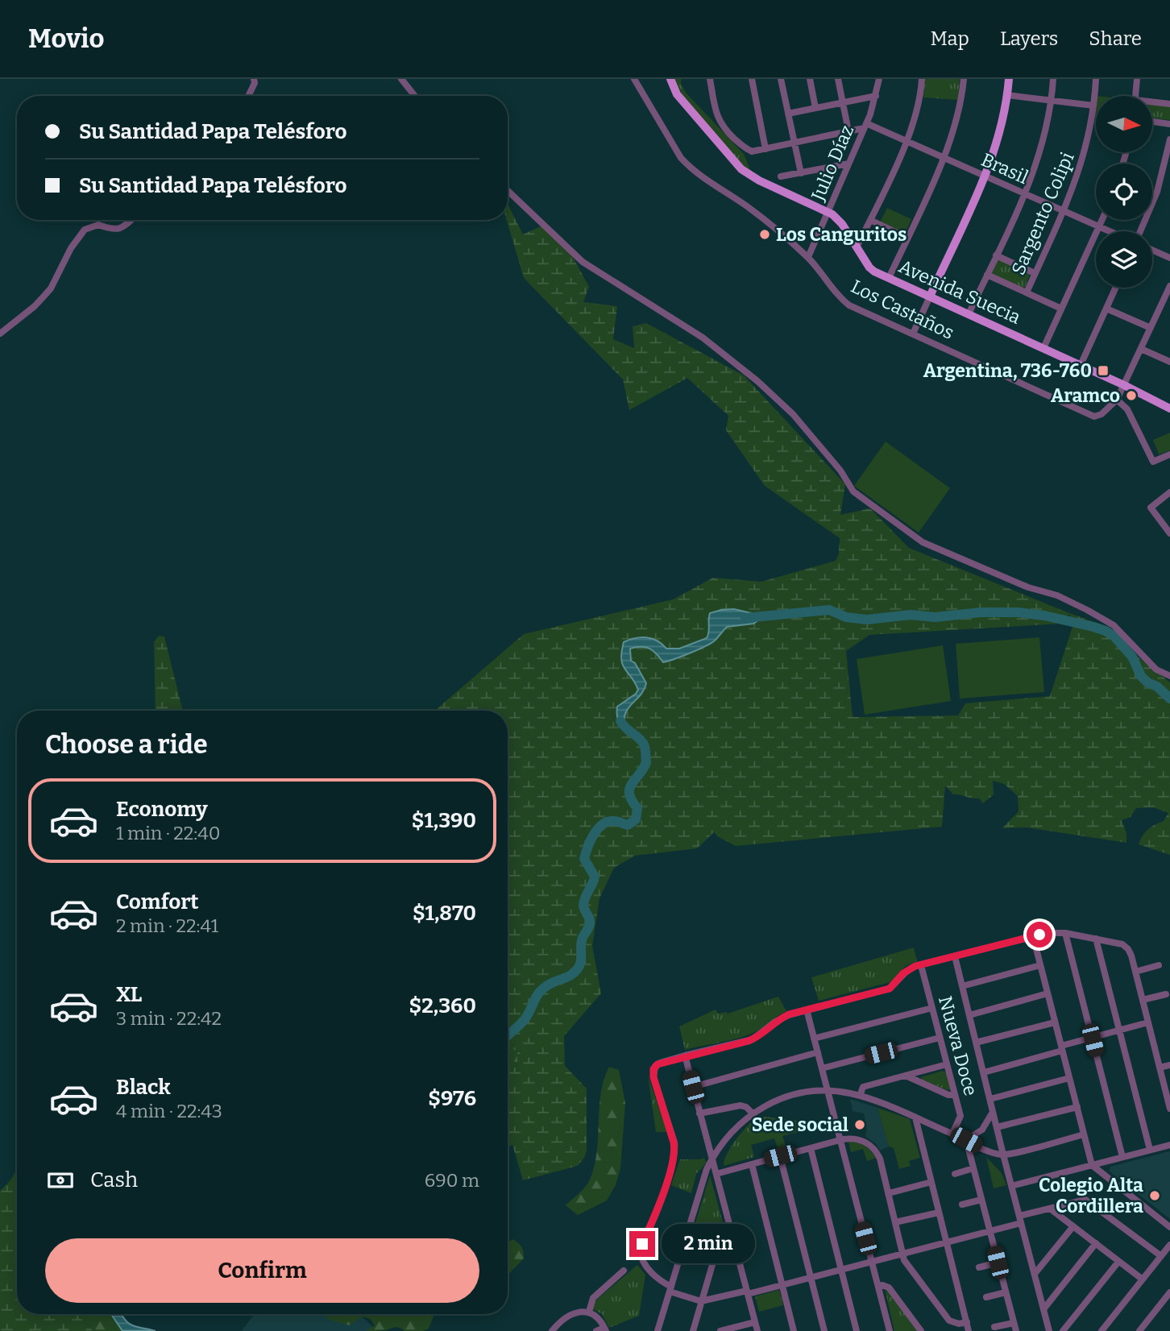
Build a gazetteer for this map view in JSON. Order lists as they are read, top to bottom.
{
  "streets": {
    "main road": ["Avenida Suecia"],
    "street": [
      "Julio Díaz",
      "Brasil",
      "Sargento Colipi",
      "Los Castaños",
      "Nueva Doce"
    ]
  },
  "crossings": [
    ["Julio Díaz", "Brasil"],
    ["Julio Díaz", "Avenida Suecia"],
    ["Julio Díaz", "Los Castaños"],
    ["Brasil", "Sargento Colipi"],
    ["Avenida Suecia", "Los Castaños"]
  ],
  "places": {
    "other": [
      "Los Canguritos",
      "Aramco",
      "Sede social",
      "Colegio Alta Cordillera"
    ],
    "transit": ["Argentina, 736-760"]
  },
  "north": "right",
  "page": {
    "header": "Movio",
    "nav": ["Map", "Layers", "Share"],
    "banner": ["Su Santidad Papa Telésforo", "Su Santidad Papa Telésforo"],
    "heading": "Choose a ride",
    "list": [
      {
        "name": "Economy",
        "note": "1 min · 22:40",
        "value": "$1,390"
      },
      {
        "name": "Comfort",
        "note": "2 min · 22:41",
        "value": "$1,870"
      },
      {
        "name": "XL",
        "note": "3 min · 22:42",
        "value": "$2,360"
      },
      {
        "name": "Black",
        "note": "4 min · 22:43",
        "value": "$976"
      }
    ],
    "pay": ["Cash", "690 m"],
    "bubble": "2 min",
    "buttons": "Confirm"
  }
}
